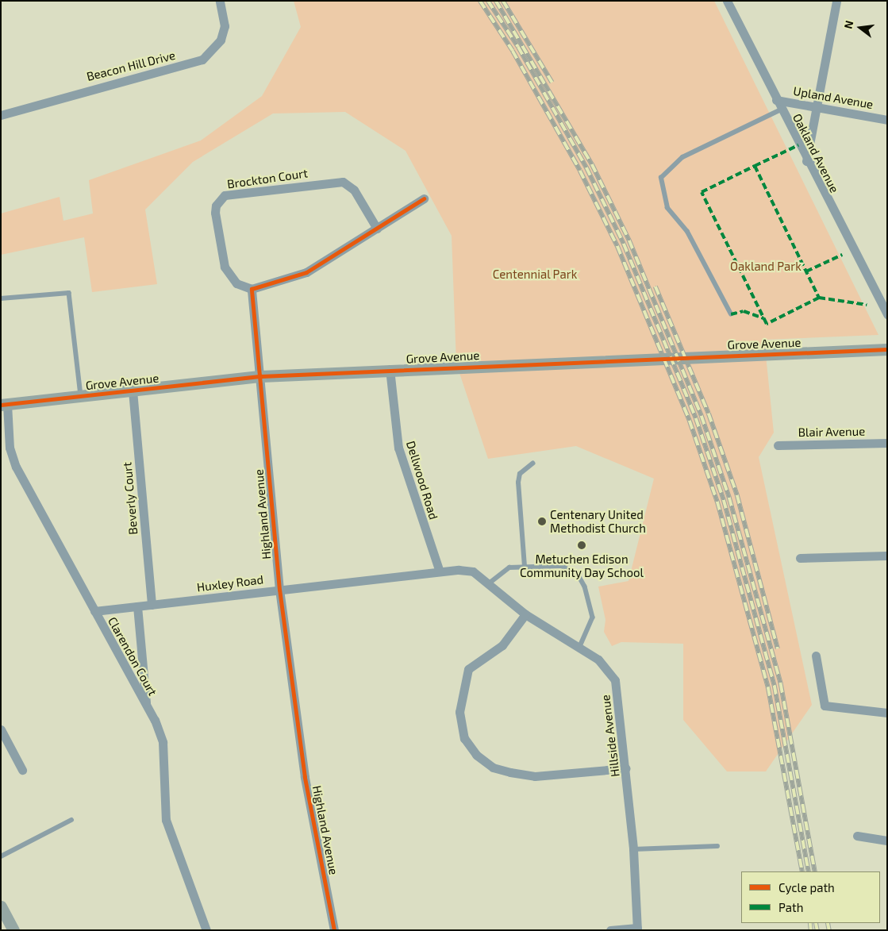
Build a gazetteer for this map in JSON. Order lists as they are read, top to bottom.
{
  "streets": {
    "street": [
      "Beacon Hill Drive",
      "Upland Avenue",
      "Oakland Avenue",
      "Brockton Court",
      "Grove Avenue",
      "Blair Avenue",
      "Dellwood Road",
      "Beverly Court",
      "Highland Avenue",
      "Huxley Road",
      "Clarendon Court",
      "Hillside Avenue"
    ]
  },
  "crossings": [
    ["Upland Avenue", "Oakland Avenue"],
    ["Brockton Court", "Highland Avenue"],
    ["Grove Avenue", "Dellwood Road"],
    ["Grove Avenue", "Beverly Court"],
    ["Grove Avenue", "Highland Avenue"],
    ["Grove Avenue", "Clarendon Court"],
    ["Dellwood Road", "Huxley Road"],
    ["Dellwood Road", "Hillside Avenue"],
    ["Beverly Court", "Huxley Road"],
    ["Highland Avenue", "Huxley Road"],
    ["Huxley Road", "Clarendon Court"],
    ["Huxley Road", "Hillside Avenue"]
  ],
  "parks": ["Oakland Park", "Centennial Park"],
  "places": ["Centenary United Methodist Church", "Metuchen Edison Community Day School"],
  "legend": ["Cycle path", "Path"],
  "north": "left"
}
